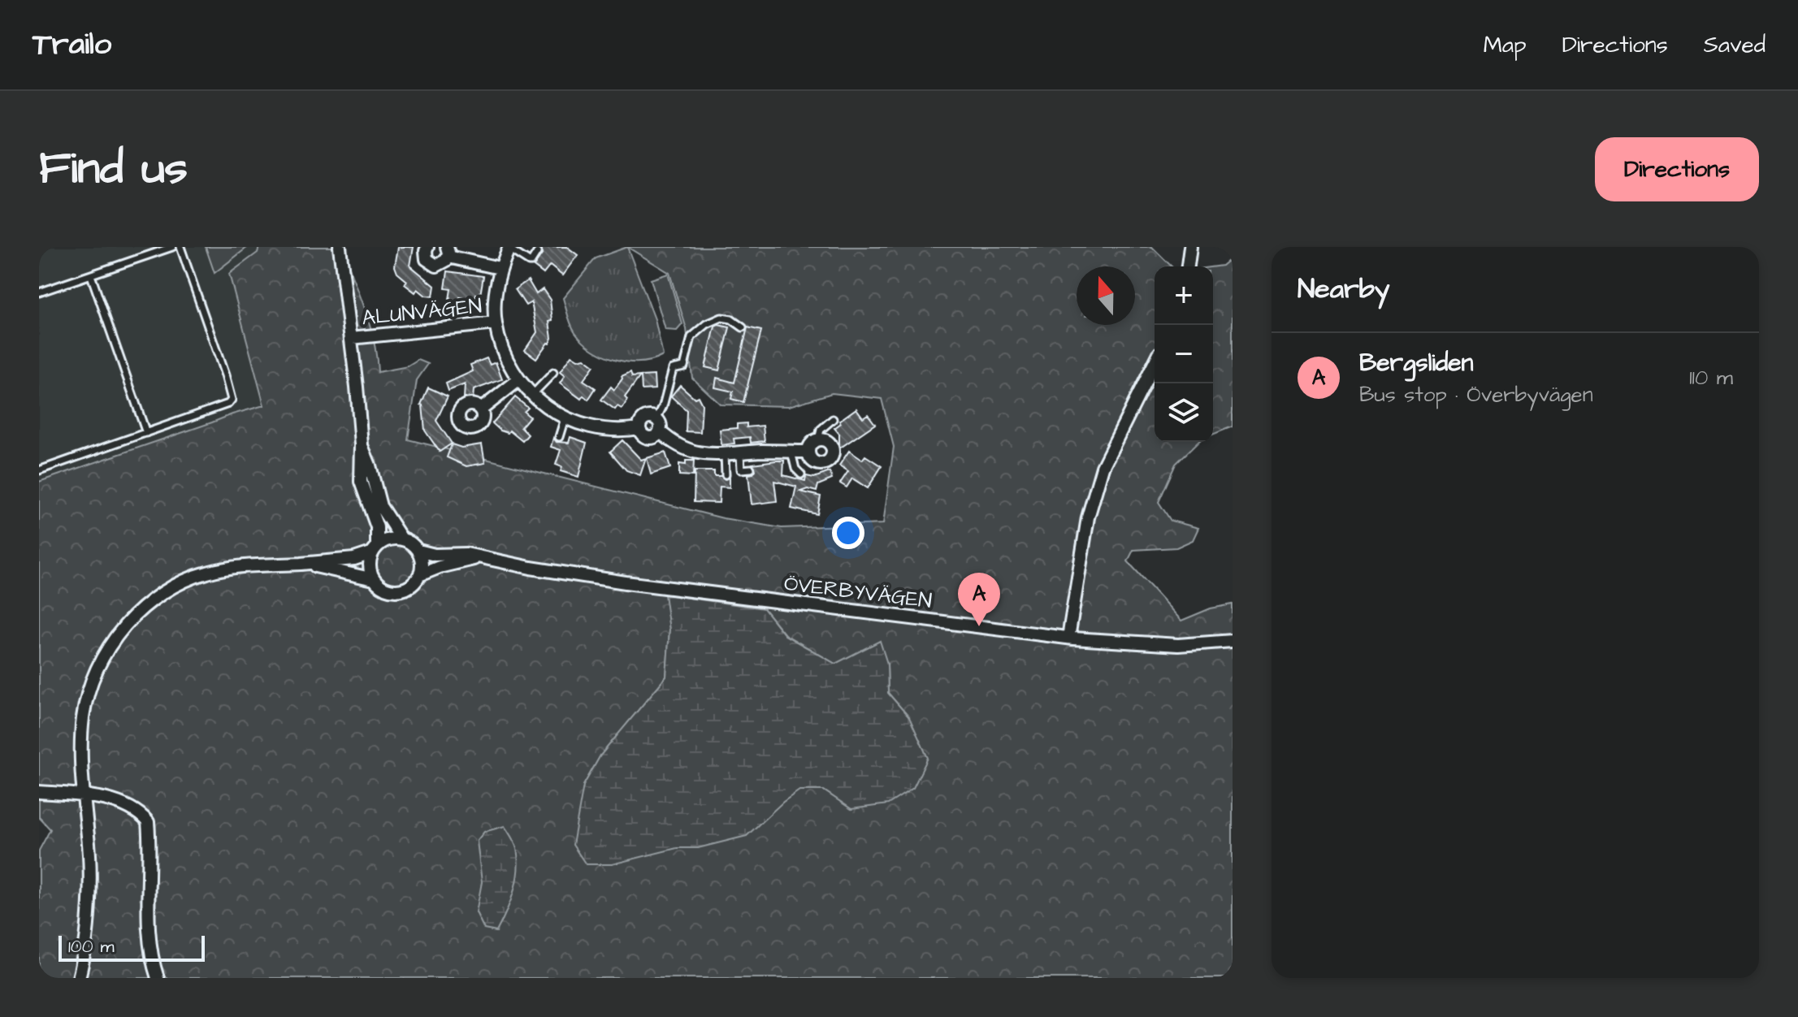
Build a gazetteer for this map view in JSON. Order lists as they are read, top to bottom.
{
  "streets": {
    "street": ["ALUNVÄGEN", "ÖVERBYVÄGEN"]
  },
  "scale_bar": "100 m",
  "north": "top",
  "page": {
    "header": "Trailo",
    "nav": ["Map", "Directions", "Saved"],
    "title": "Find us",
    "buttons": "Directions",
    "heading": "Nearby",
    "map_buttons": ["+", "−"],
    "list": [
      {
        "mark": "A",
        "name": "Bergsliden",
        "note": "Bus stop · Överbyvägen",
        "value": "110 m"
      }
    ],
    "pins": "A",
    "scale": "100 m"
  }
}
